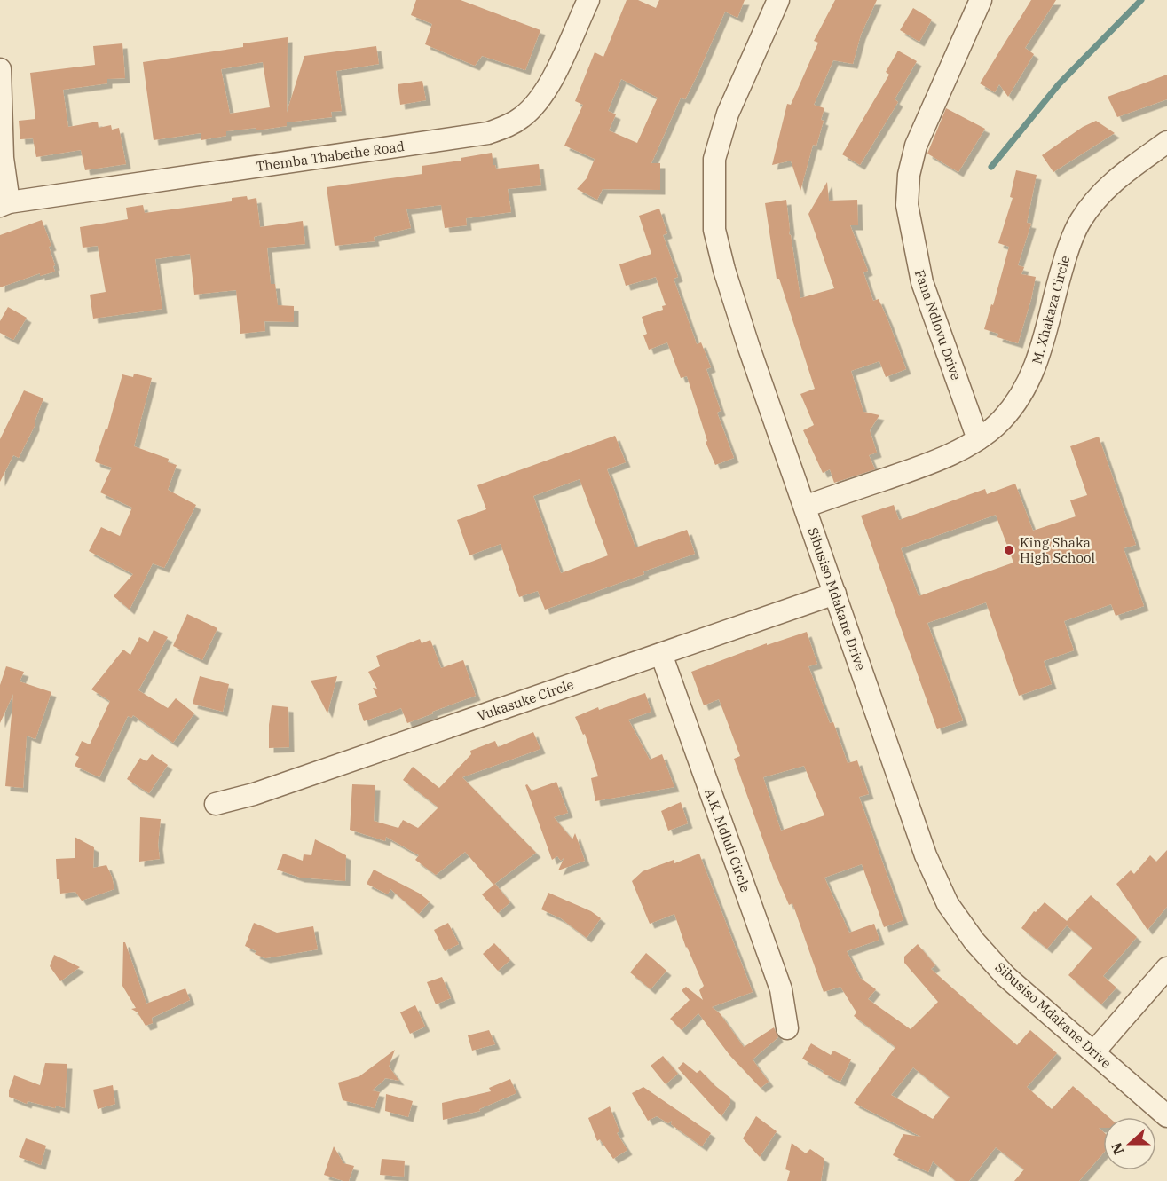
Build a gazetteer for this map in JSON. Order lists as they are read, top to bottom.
{
  "streets": {
    "street": [
      "Themba Thabethe Road",
      "M. Xhakaza Circle",
      "Fana Ndlovu Drive",
      "Sibusiso Mdakane Drive",
      "Vukasuke Circle",
      "A.K. Mdluli Circle"
    ]
  },
  "crossings": [
    ["M. Xhakaza Circle", "Fana Ndlovu Drive"],
    ["M. Xhakaza Circle", "Sibusiso Mdakane Drive"],
    ["Sibusiso Mdakane Drive", "Vukasuke Circle"],
    ["Vukasuke Circle", "A.K. Mdluli Circle"]
  ],
  "places": ["King Shaka High School"],
  "north": "left"
}
